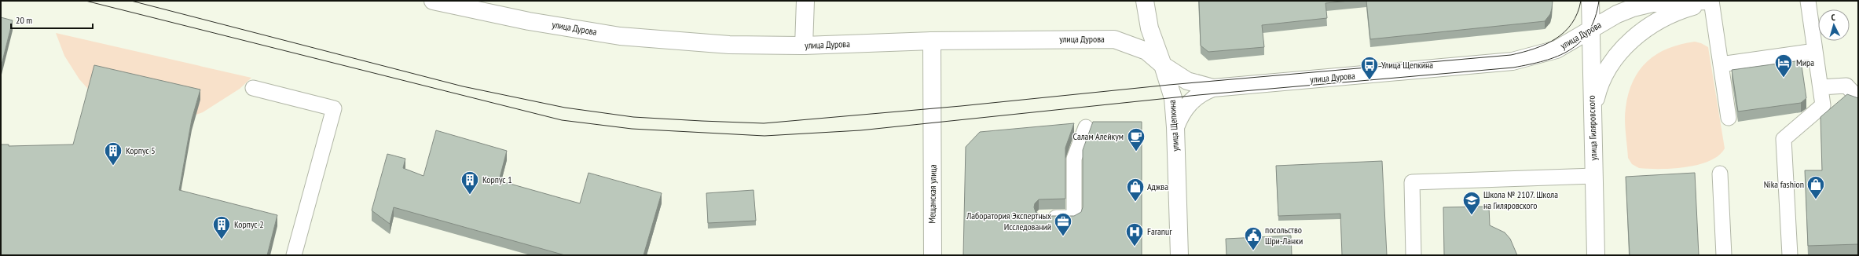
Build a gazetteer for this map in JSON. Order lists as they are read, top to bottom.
{
  "streets": {
    "main road": [
      "улица Дурова",
      "улица Щепкина",
      "улица Гиляровского",
      "Мещанская улица"
    ]
  },
  "crossings": [
    ["улица Дурова", "улица Щепкина"],
    ["улица Дурова", "улица Гиляровского"],
    ["улица Дурова", "Мещанская улица"]
  ],
  "places": {
    "hotel": ["Мира"],
    "bus stop": ["Улица Щепкина"],
    "cafe": ["Салам Алейкум"],
    "building": ["Корпус 5", "Корпус 1", "Корпус 2"],
    "shop": ["Nika fashion", "Аджва"],
    "school or university": ["Школа № 2107. Школа на Гиляровского"],
    "office": ["Лаборатория Экспертных Исследований"],
    "hospital": ["Faranur"],
    "public building": ["посольство Шри-Ланки"]
  },
  "scale_bar": "20 m",
  "north": "top"
}
